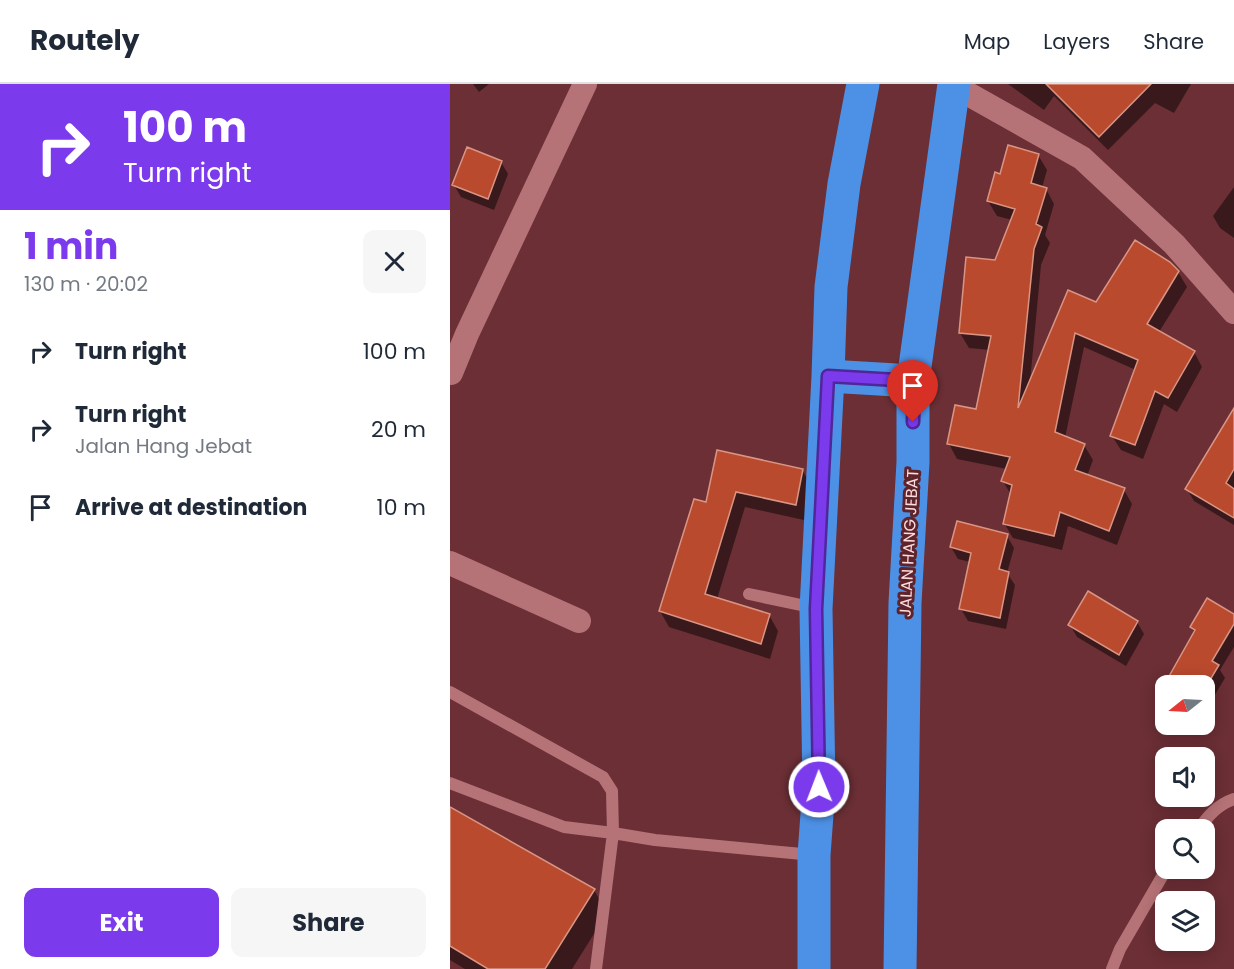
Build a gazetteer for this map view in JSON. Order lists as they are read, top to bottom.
{
  "streets": {
    "highway": ["JALAN HANG JEBAT"]
  },
  "north": "left",
  "page": {
    "header": "Routely",
    "nav": ["Map", "Layers", "Share"],
    "turn": ["100 m", "Turn right"],
    "heading": ["1 min", "130 m · 20:02"],
    "list": [
      {
        "name": "Turn right",
        "value": "100 m"
      },
      {
        "name": "Turn right",
        "note": "Jalan Hang Jebat",
        "value": "20 m"
      },
      {
        "name": "Arrive at destination",
        "value": "10 m"
      }
    ],
    "buttons": ["Exit", "Share"]
  }
}
